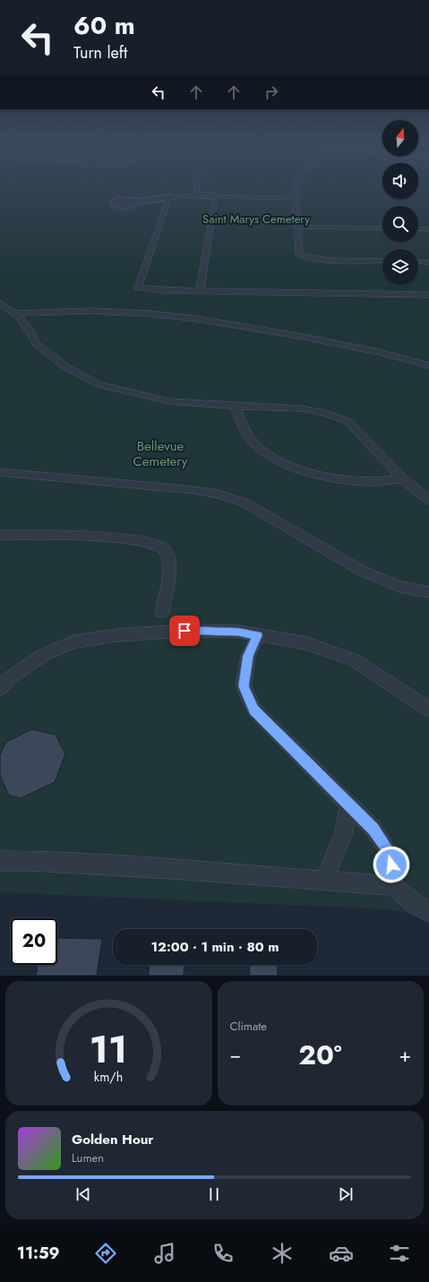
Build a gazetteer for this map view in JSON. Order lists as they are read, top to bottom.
{
  "parks": ["Saint Marys Cemetery", "Bellevue Cemetery"],
  "north": "top",
  "page": {
    "turn": ["60 m", "Turn left"],
    "limit": "20",
    "trip": "12:00 · 1 min · 80 m",
    "tile": "Climate",
    "heat": ["−", "20°", "+"],
    "song": ["Golden Hour", "Lumen"],
    "tabs": "11:59",
    "gauge": ["11", "km/h"]
  }
}
